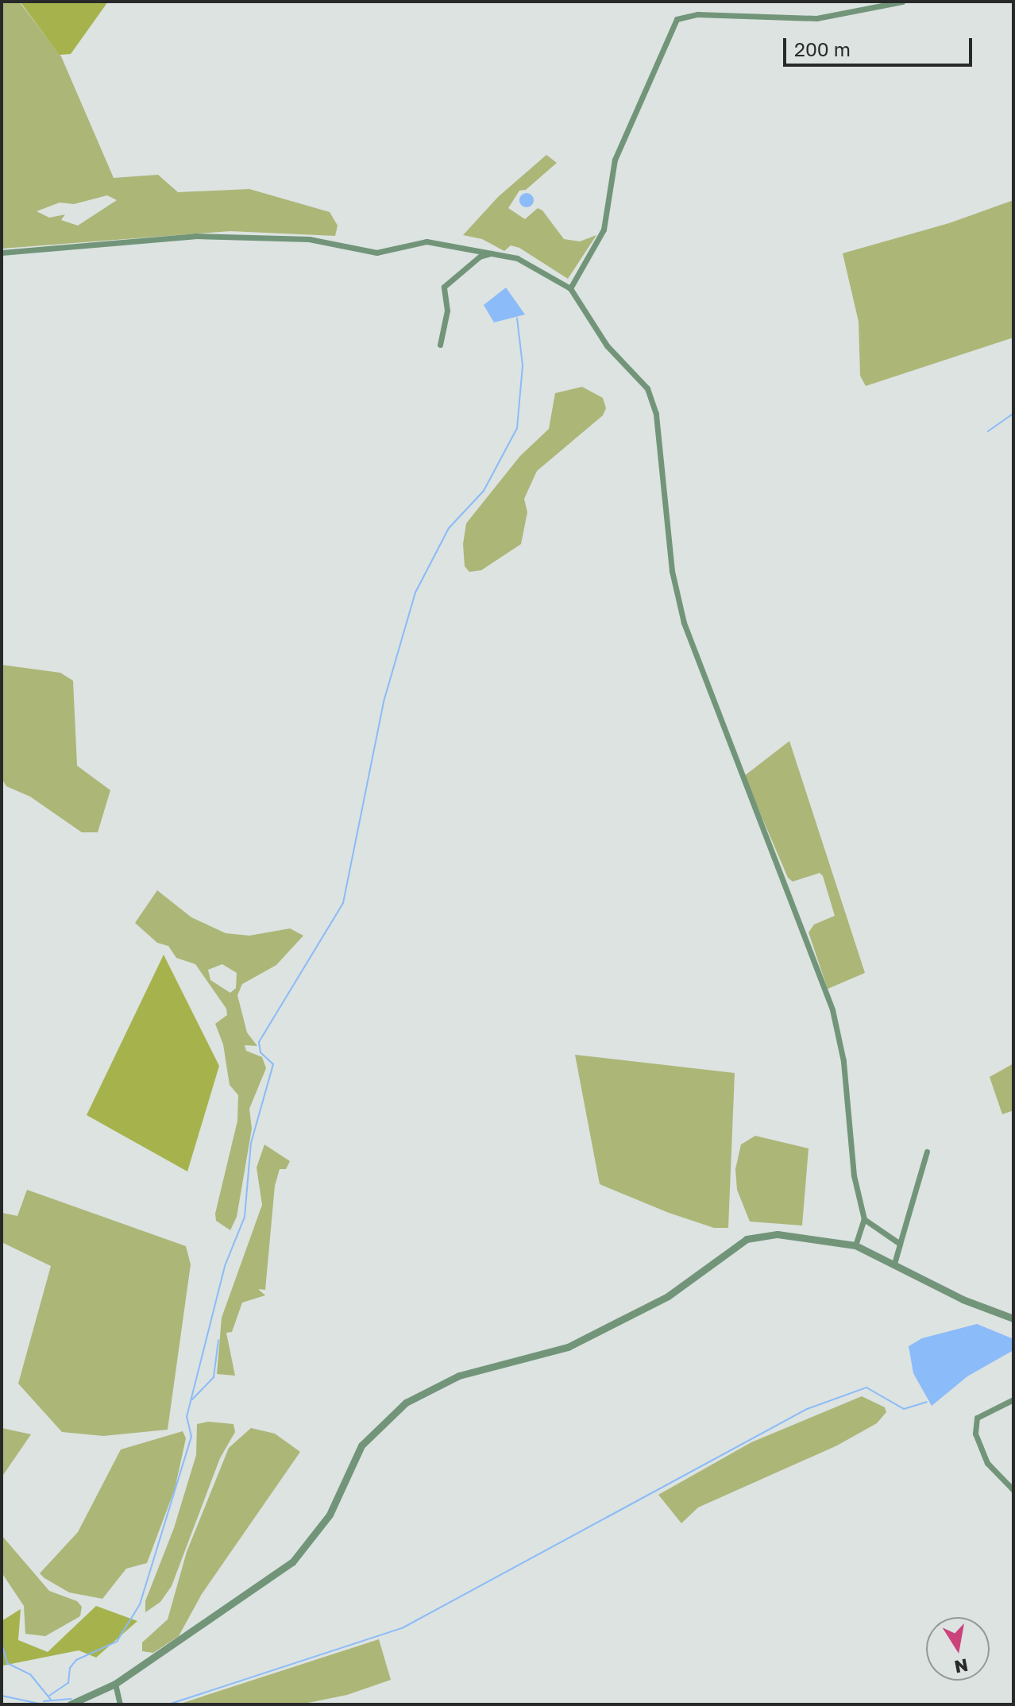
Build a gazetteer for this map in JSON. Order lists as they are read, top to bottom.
{
  "scale_bar": "200 m",
  "north": "bottom"
}
